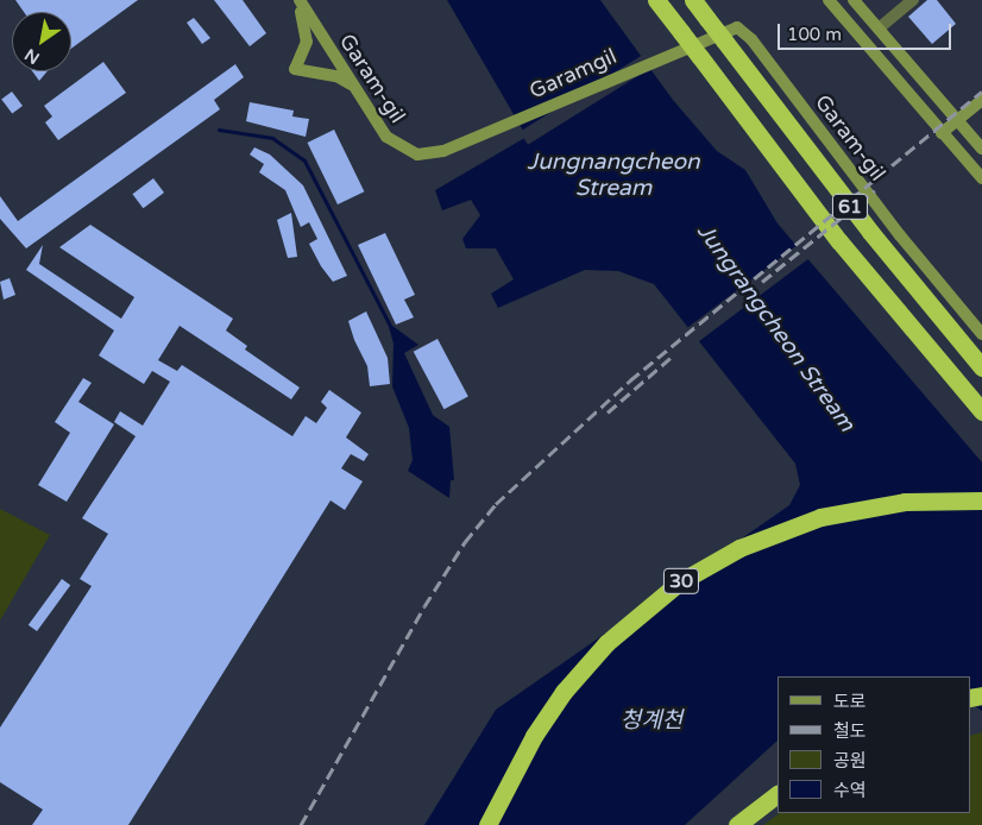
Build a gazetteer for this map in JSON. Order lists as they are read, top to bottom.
{
  "streets": {
    "highway": ["61", "30"],
    "street": ["Garamgil", "Garam-gil"]
  },
  "crossings": [
    ["Garamgil", "Garam-gil"]
  ],
  "water": ["Jungnangcheon Stream", "Jungrangcheon Stream", "청계천"],
  "legend": [
    "도로",
    "철도",
    "공원",
    "수역"
  ],
  "scale_bar": "100 m",
  "north": "bottom left"
}
